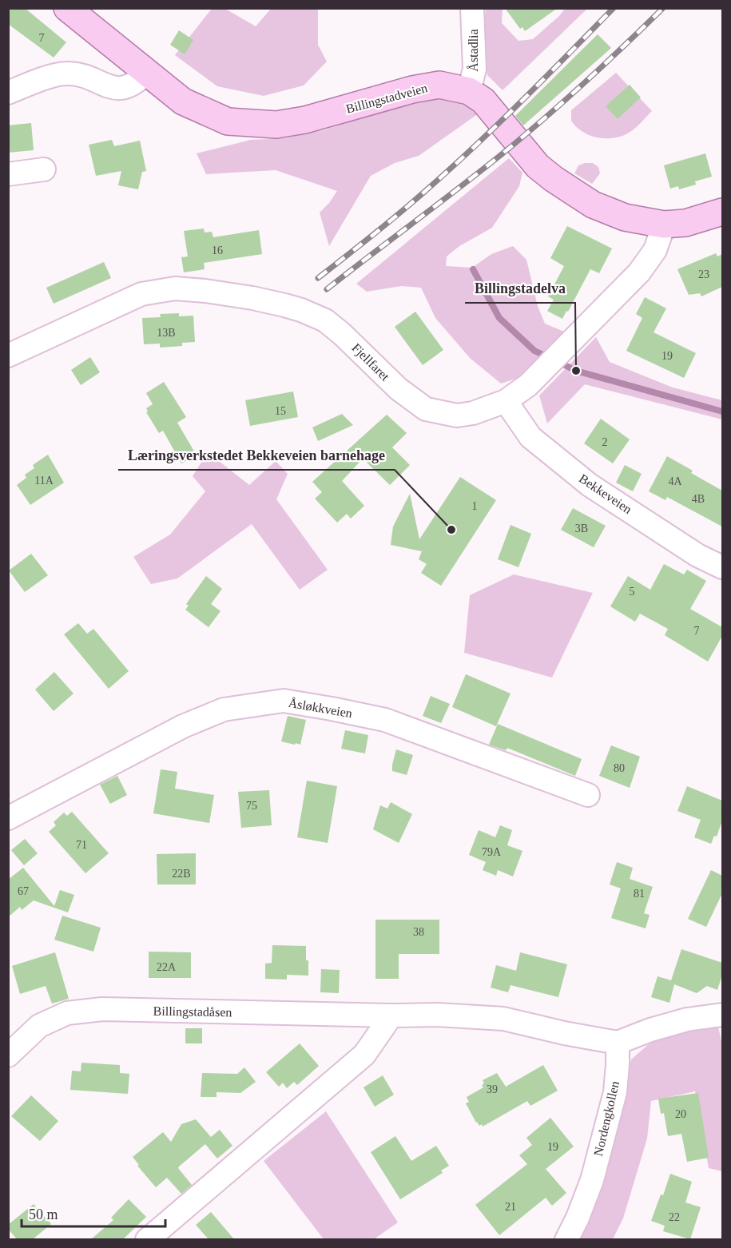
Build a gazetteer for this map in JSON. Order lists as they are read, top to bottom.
{
  "streets": {
    "main road": ["Billingstadveien"],
    "street": [
      "Åstadlia",
      "Fjellfaret",
      "Bekkeveien",
      "Åsløkkveien",
      "Billingstadåsen",
      "Nordengkollen"
    ]
  },
  "crossings": [
    ["Åstadlia", "Billingstadveien"],
    ["Billingstadveien", "Fjellfaret"],
    ["Fjellfaret", "Bekkeveien"],
    ["Billingstadåsen", "Nordengkollen"]
  ],
  "places": ["Billingstadelva", "Læringsverkstedet Bekkeveien barnehage"],
  "house_numbers": [
    "7",
    "16",
    "23",
    "13B",
    "19",
    "15",
    "2",
    "11A",
    "4A",
    "4B",
    "1",
    "3B",
    "5",
    "7",
    "80",
    "75",
    "71",
    "79A",
    "22B",
    "67",
    "81",
    "38",
    "22A",
    "39",
    "20",
    "19",
    "21",
    "22"
  ],
  "scale_bar": "50 m"
}
